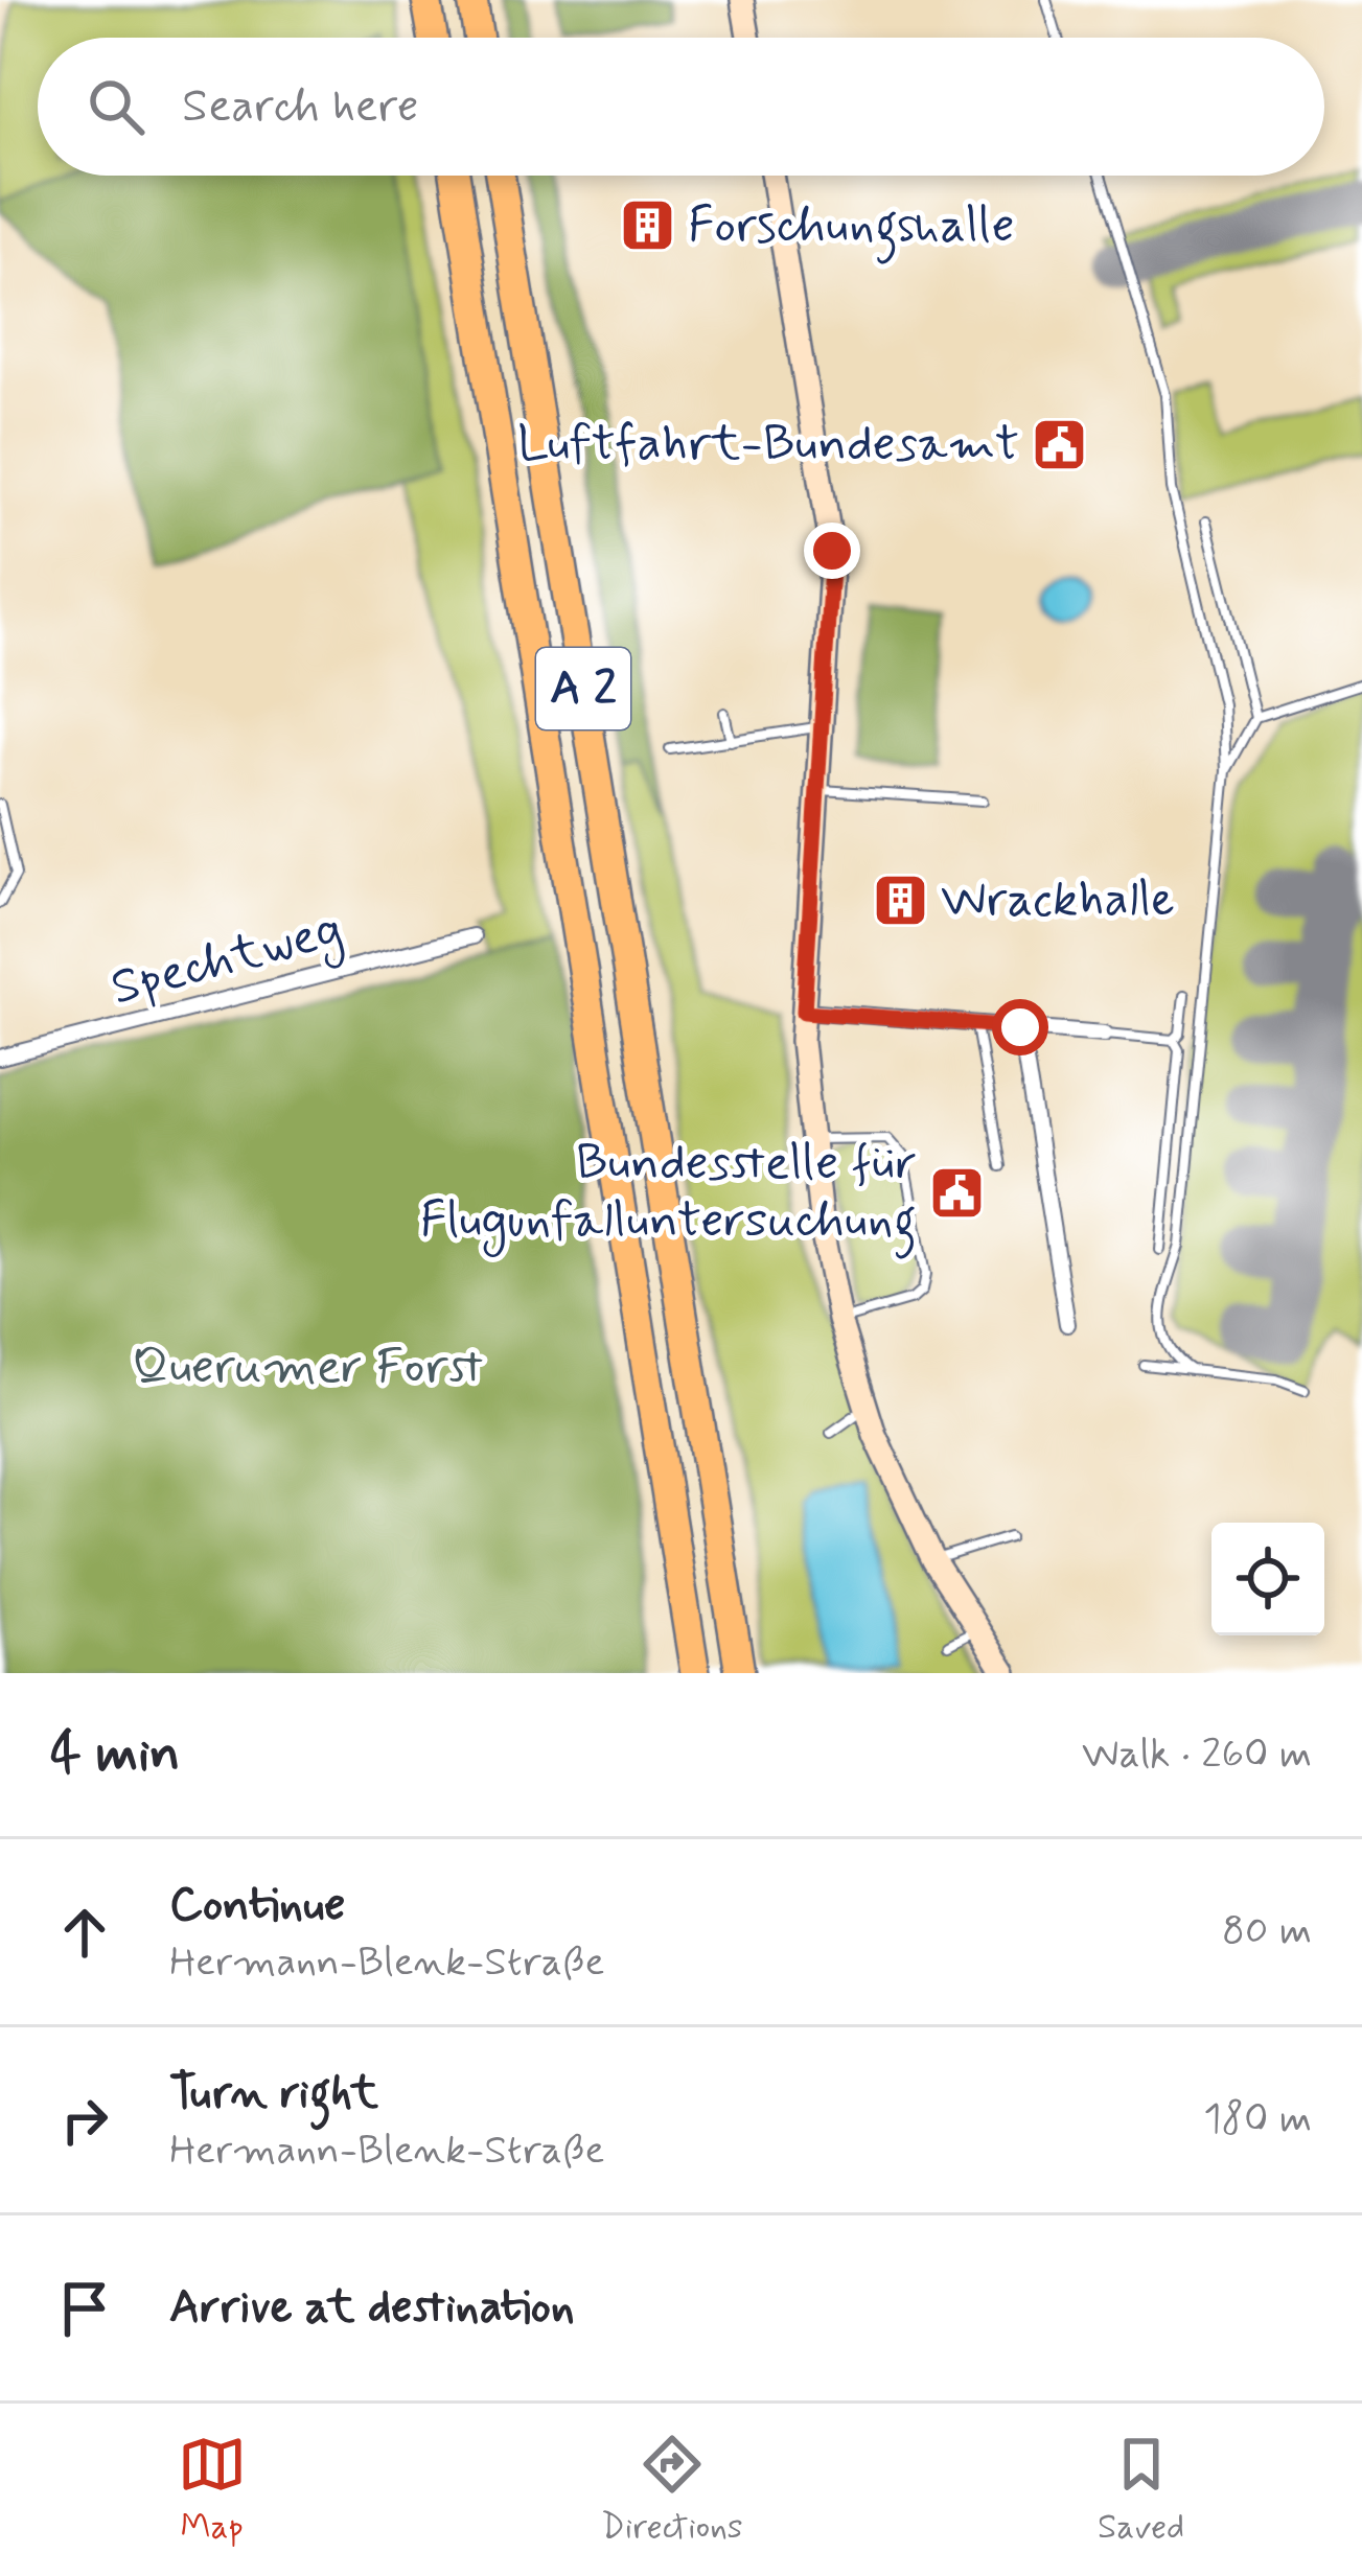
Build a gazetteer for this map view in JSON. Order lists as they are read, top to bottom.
{
  "streets": {
    "highway": ["A 2"],
    "street": ["Spechtweg"]
  },
  "parks": ["Querumer Forst"],
  "places": {
    "building": ["Forschungshalle", "Wrackhalle"],
    "public building": ["Luftfahrt-Bundesamt", "Bundesstelle für Flugunfalluntersuchung"]
  },
  "page": {
    "search": "Search here",
    "heading": ["4 min", "Walk · 260 m"],
    "list": [
      ["Continue", "Hermann-Blenk-Straße", "80 m"],
      ["Turn right", "Hermann-Blenk-Straße", "180 m"],
      "Arrive at destination"
    ],
    "nav": ["Map", "Directions", "Saved"]
  }
}
